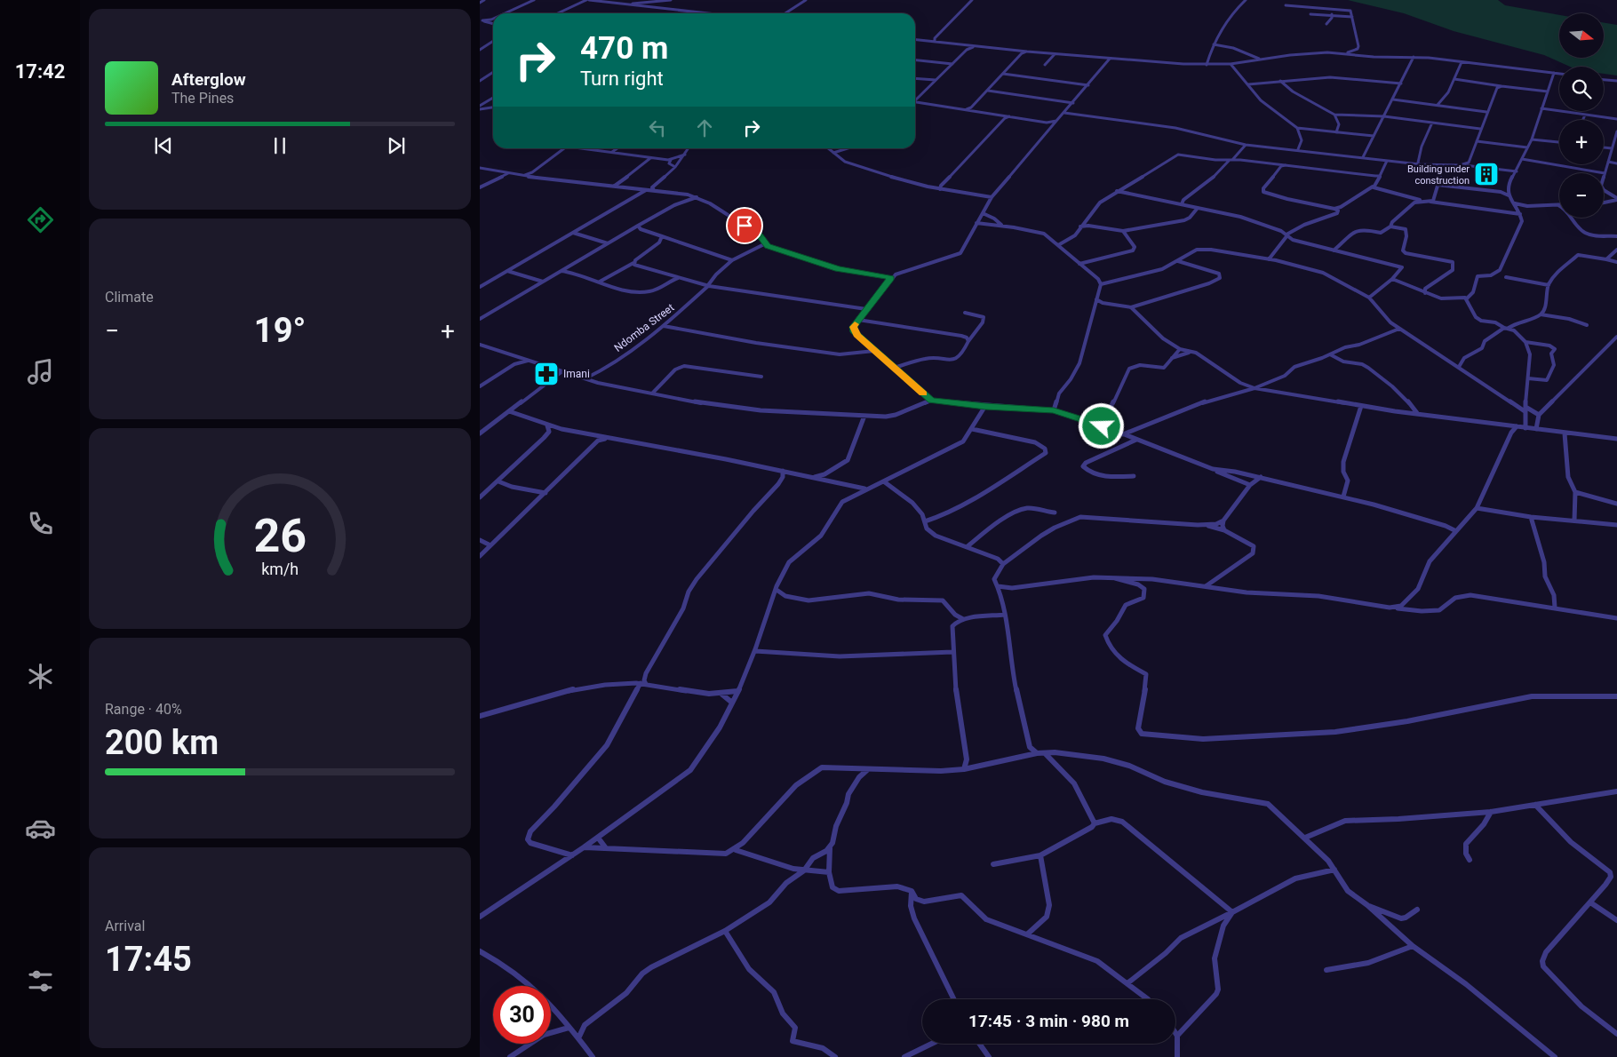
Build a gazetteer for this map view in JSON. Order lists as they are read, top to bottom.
{
  "streets": {
    "street": ["Ndomba Street"]
  },
  "places": {
    "building": ["Building under construction"],
    "pharmacy": ["Imani"]
  },
  "north": "right",
  "page": {
    "tabs": "17:42",
    "map_buttons": ["+", "−"],
    "turn": ["470 m", "Turn right"],
    "song": ["Afterglow", "The Pines"],
    "tile": [
      "Climate",
      ["Range · 40%", "200 km"],
      ["Arrival", "17:45"]
    ],
    "heat": ["−", "19°", "+"],
    "limit": "30",
    "trip": "17:45 · 3 min · 980 m",
    "gauge": ["26", "km/h"]
  }
}
